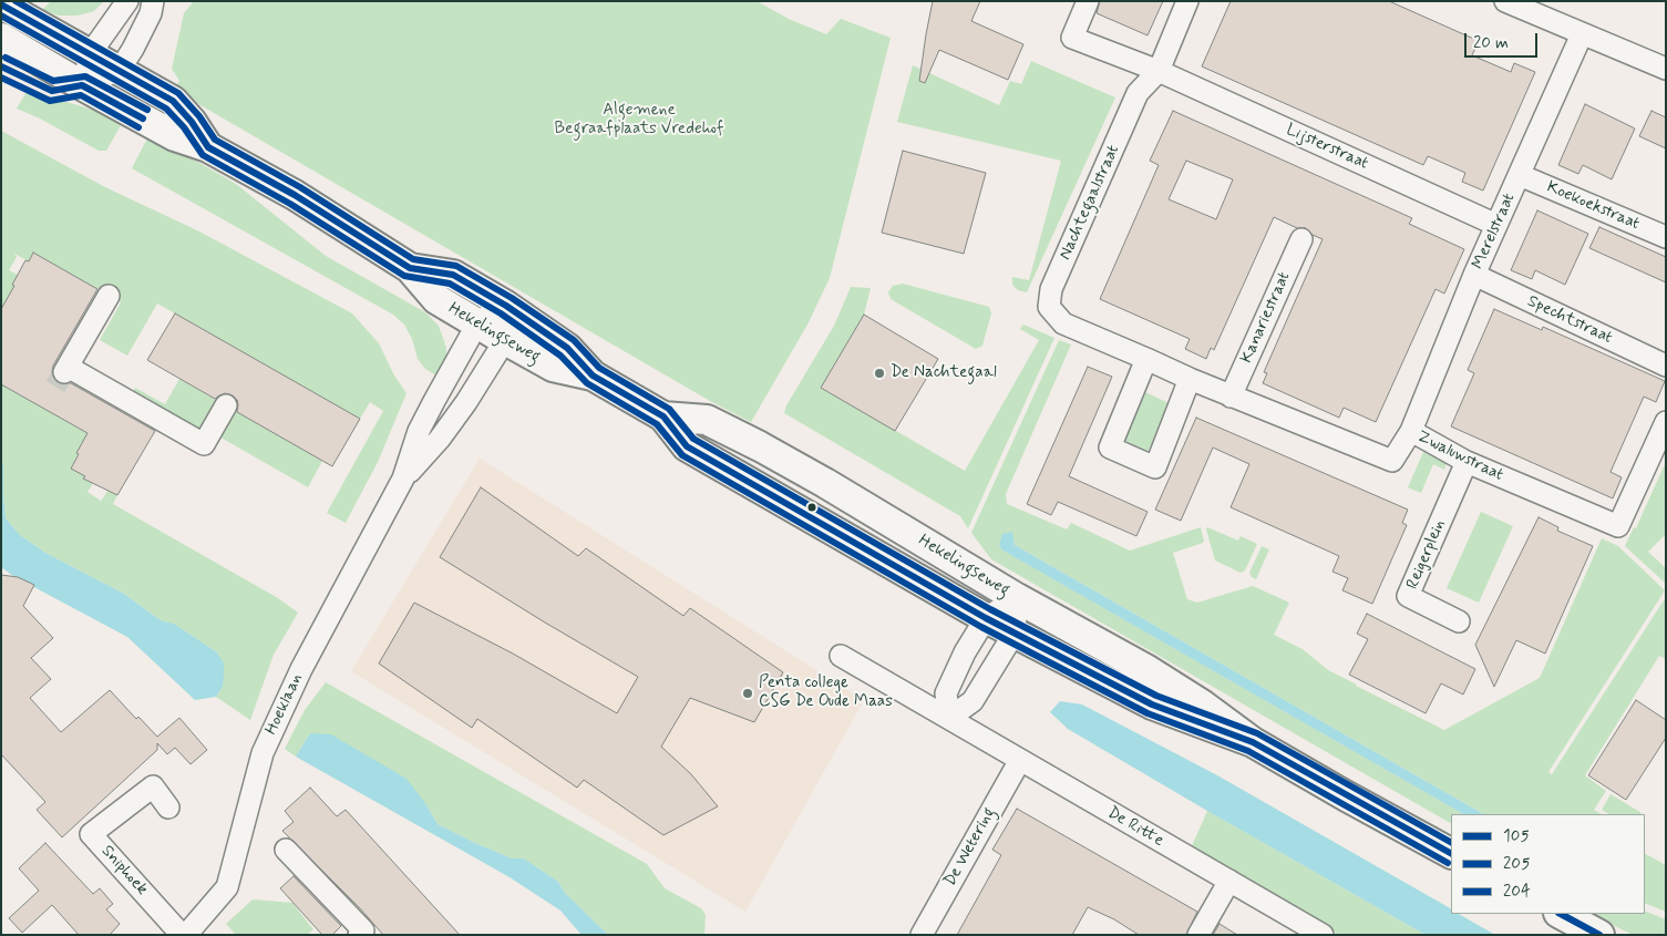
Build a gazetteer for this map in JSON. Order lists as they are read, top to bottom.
{
  "streets": {
    "street": [
      "Lijsterstraat",
      "Nachtegaalstraat",
      "Koekoekstraat",
      "Merelstraat",
      "Kanariestraat",
      "Spechtstraat",
      "Hekelingseweg",
      "Zwaluwstraat",
      "Reigerplein",
      "Hoeklaan",
      "De Ritte",
      "De Wetering",
      "Sniphoek"
    ]
  },
  "crossings": [
    ["Lijsterstraat", "Nachtegaalstraat"],
    ["Lijsterstraat", "Merelstraat"],
    ["Nachtegaalstraat", "Zwaluwstraat"],
    ["Koekoekstraat", "Merelstraat"],
    ["Merelstraat", "Spechtstraat"],
    ["Merelstraat", "Zwaluwstraat"],
    ["Kanariestraat", "Zwaluwstraat"],
    ["Hekelingseweg", "Hoeklaan"],
    ["Zwaluwstraat", "Reigerplein"],
    ["De Ritte", "De Wetering"]
  ],
  "parks": ["Algemene Begraafplaats Vredehof"],
  "places": ["De Nachtegaal", "Penta college CSG De Oude Maas"],
  "lines": ["transit line 204", "transit line 105", "transit line 205"],
  "legend": ["105", "205", "204"],
  "scale_bar": "20 m"
}
